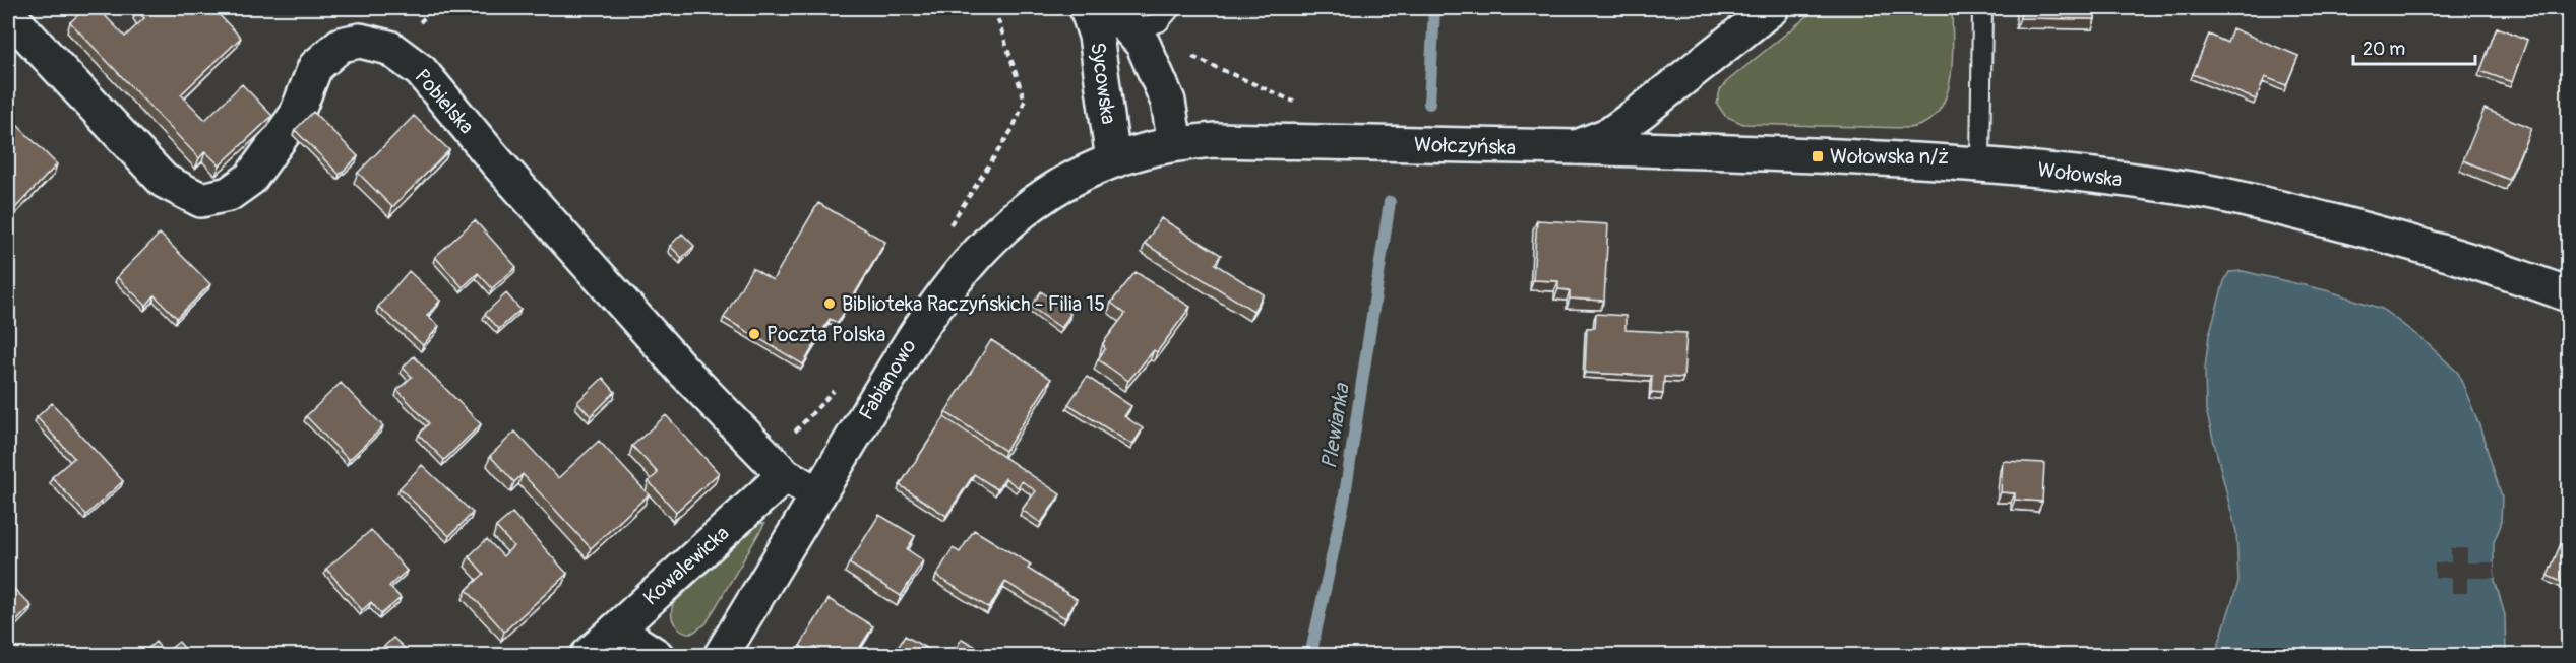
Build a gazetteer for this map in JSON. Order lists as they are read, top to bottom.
{
  "streets": {
    "street": [
      "Sycowska",
      "Pobielska",
      "Wołczyńska",
      "Wołowska",
      "Fabianowo",
      "Kowalewicka"
    ]
  },
  "crossings": [
    ["Sycowska", "Wołczyńska"],
    ["Sycowska", "Fabianowo"],
    ["Pobielska", "Fabianowo"],
    ["Pobielska", "Kowalewicka"],
    ["Wołczyńska", "Wołowska"],
    ["Wołczyńska", "Fabianowo"]
  ],
  "water": ["Plewianka"],
  "places": {
    "transit": ["Wołowska n/ż"],
    "other": ["Biblioteka Raczyńskich - Filia 15", "Poczta Polska"]
  },
  "scale_bar": "20 m"
}
